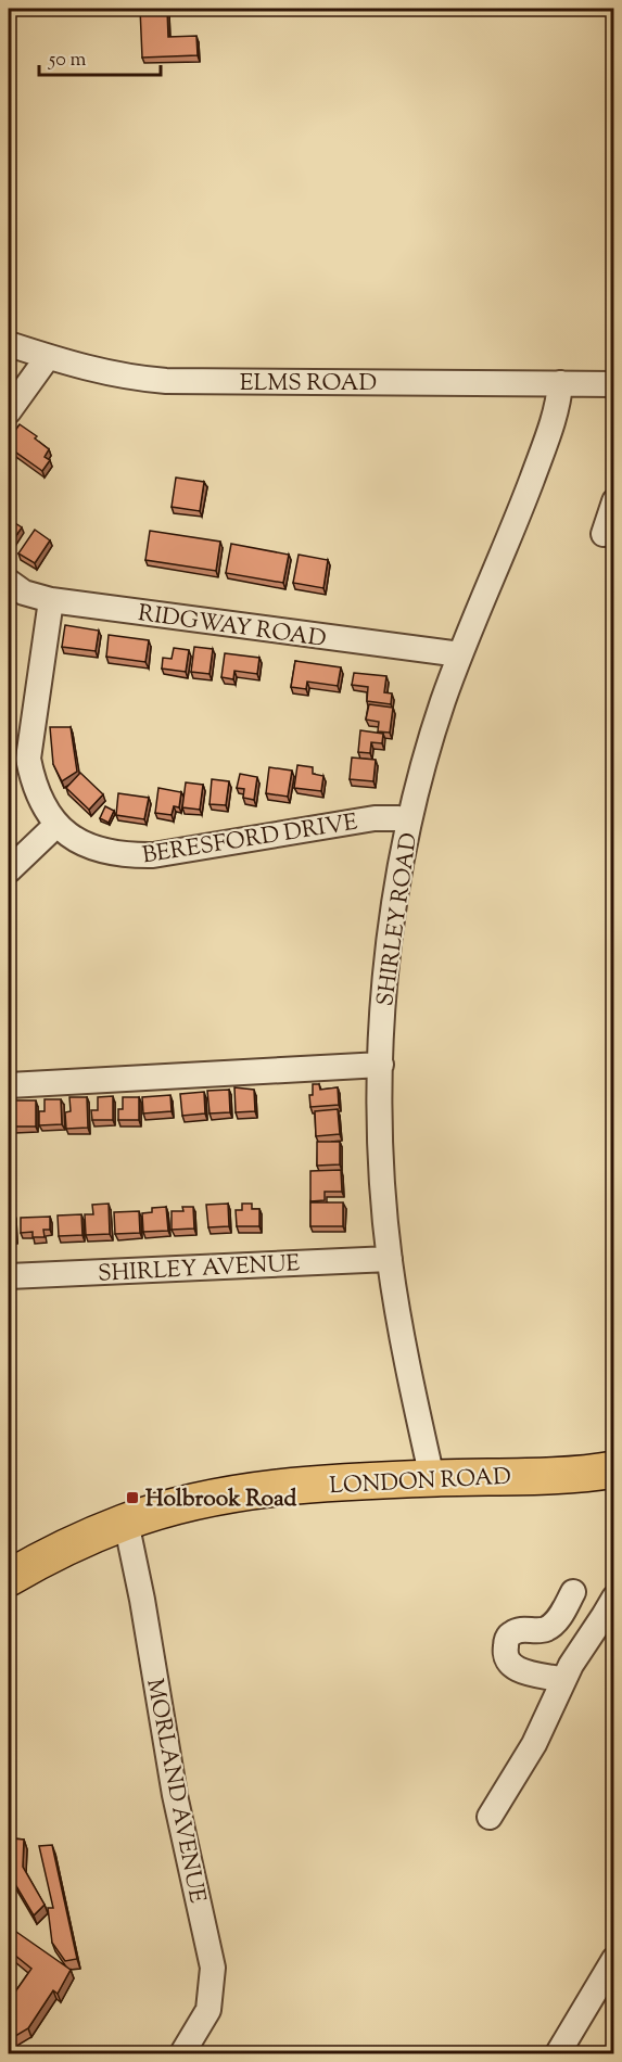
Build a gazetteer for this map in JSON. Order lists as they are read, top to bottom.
{
  "streets": {
    "highway": ["LONDON ROAD"],
    "street": [
      "ELMS ROAD",
      "RIDGWAY ROAD",
      "BERESFORD DRIVE",
      "SHIRLEY ROAD",
      "SHIRLEY AVENUE",
      "MORLAND AVENUE"
    ]
  },
  "crossings": [
    ["ELMS ROAD", "SHIRLEY ROAD"],
    ["RIDGWAY ROAD", "BERESFORD DRIVE"],
    ["RIDGWAY ROAD", "SHIRLEY ROAD"],
    ["BERESFORD DRIVE", "SHIRLEY ROAD"],
    ["SHIRLEY ROAD", "SHIRLEY AVENUE"],
    ["SHIRLEY ROAD", "LONDON ROAD"],
    ["LONDON ROAD", "MORLAND AVENUE"]
  ],
  "places": {
    "transit": ["Holbrook Road"]
  },
  "scale_bar": "50 m"
}
